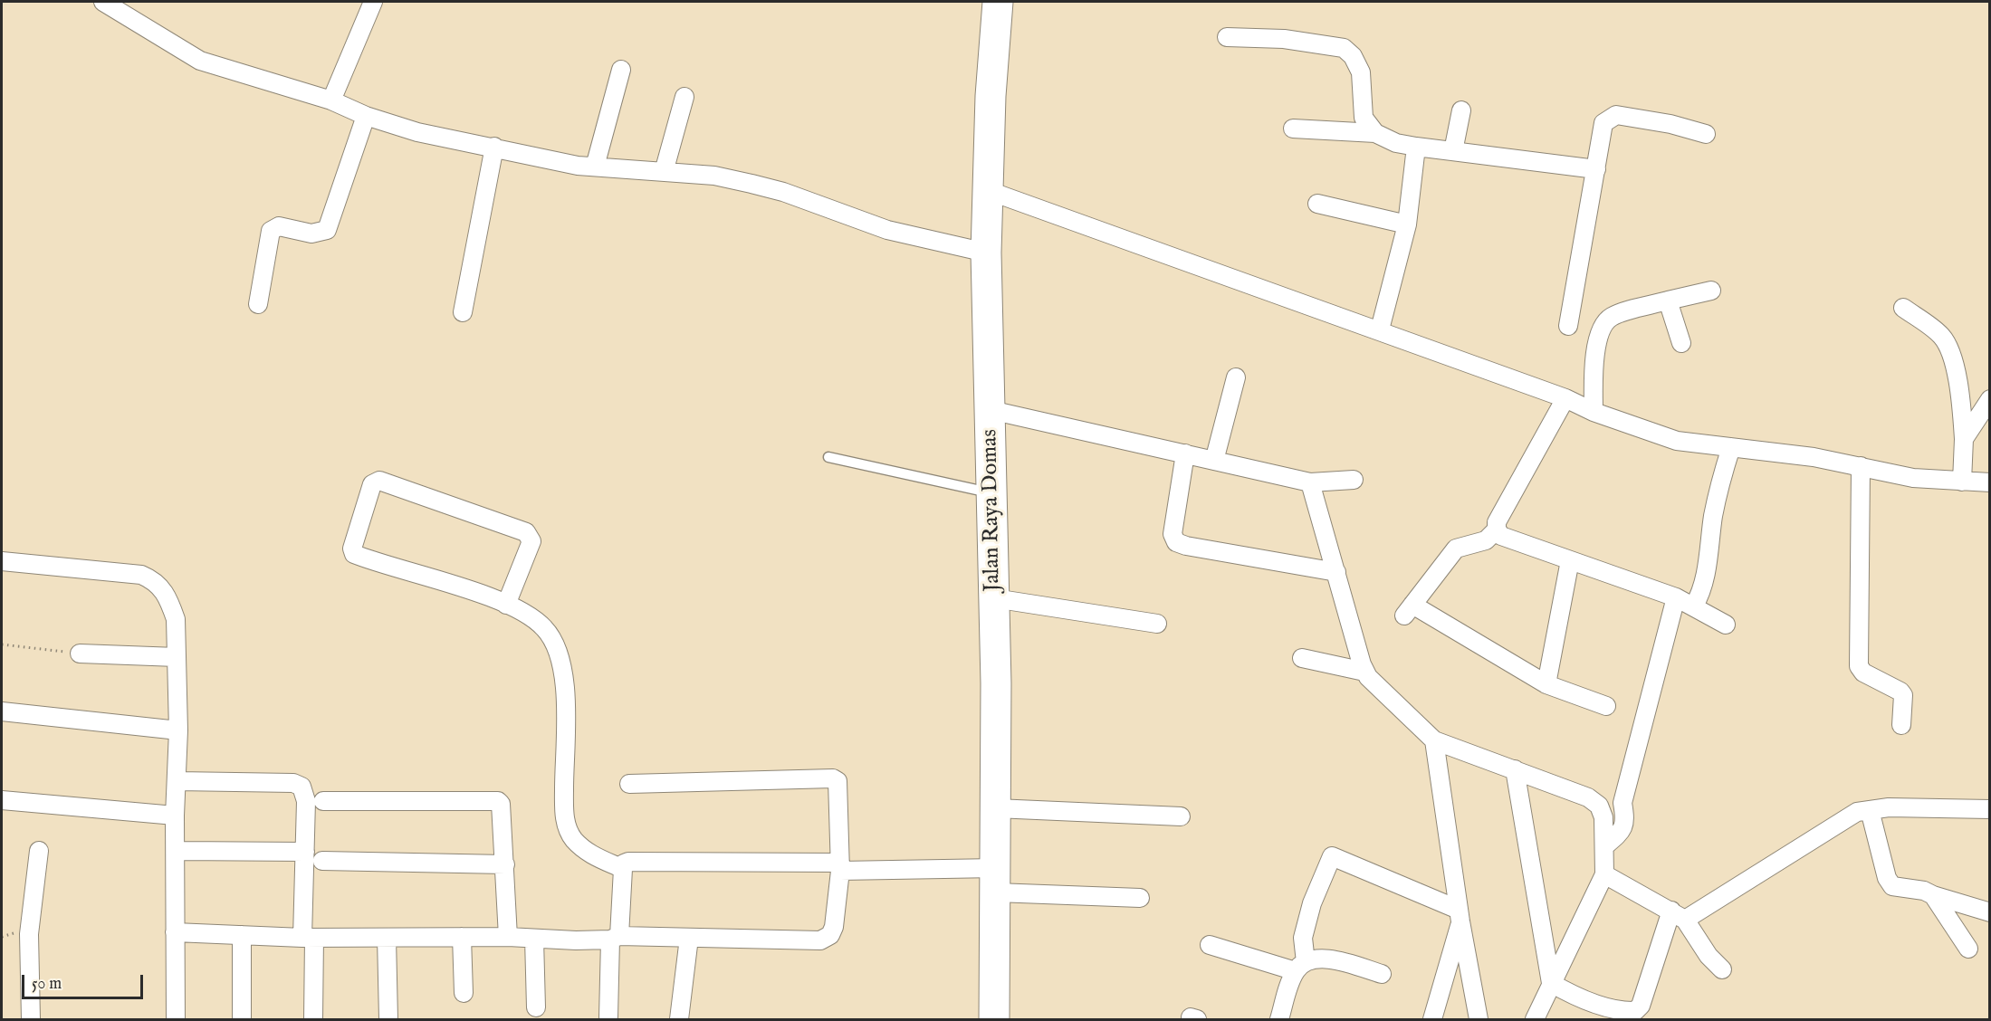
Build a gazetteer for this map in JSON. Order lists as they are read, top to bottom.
{
  "streets": {
    "highway": ["Jalan Raya Domas"]
  },
  "scale_bar": "50 m"
}
